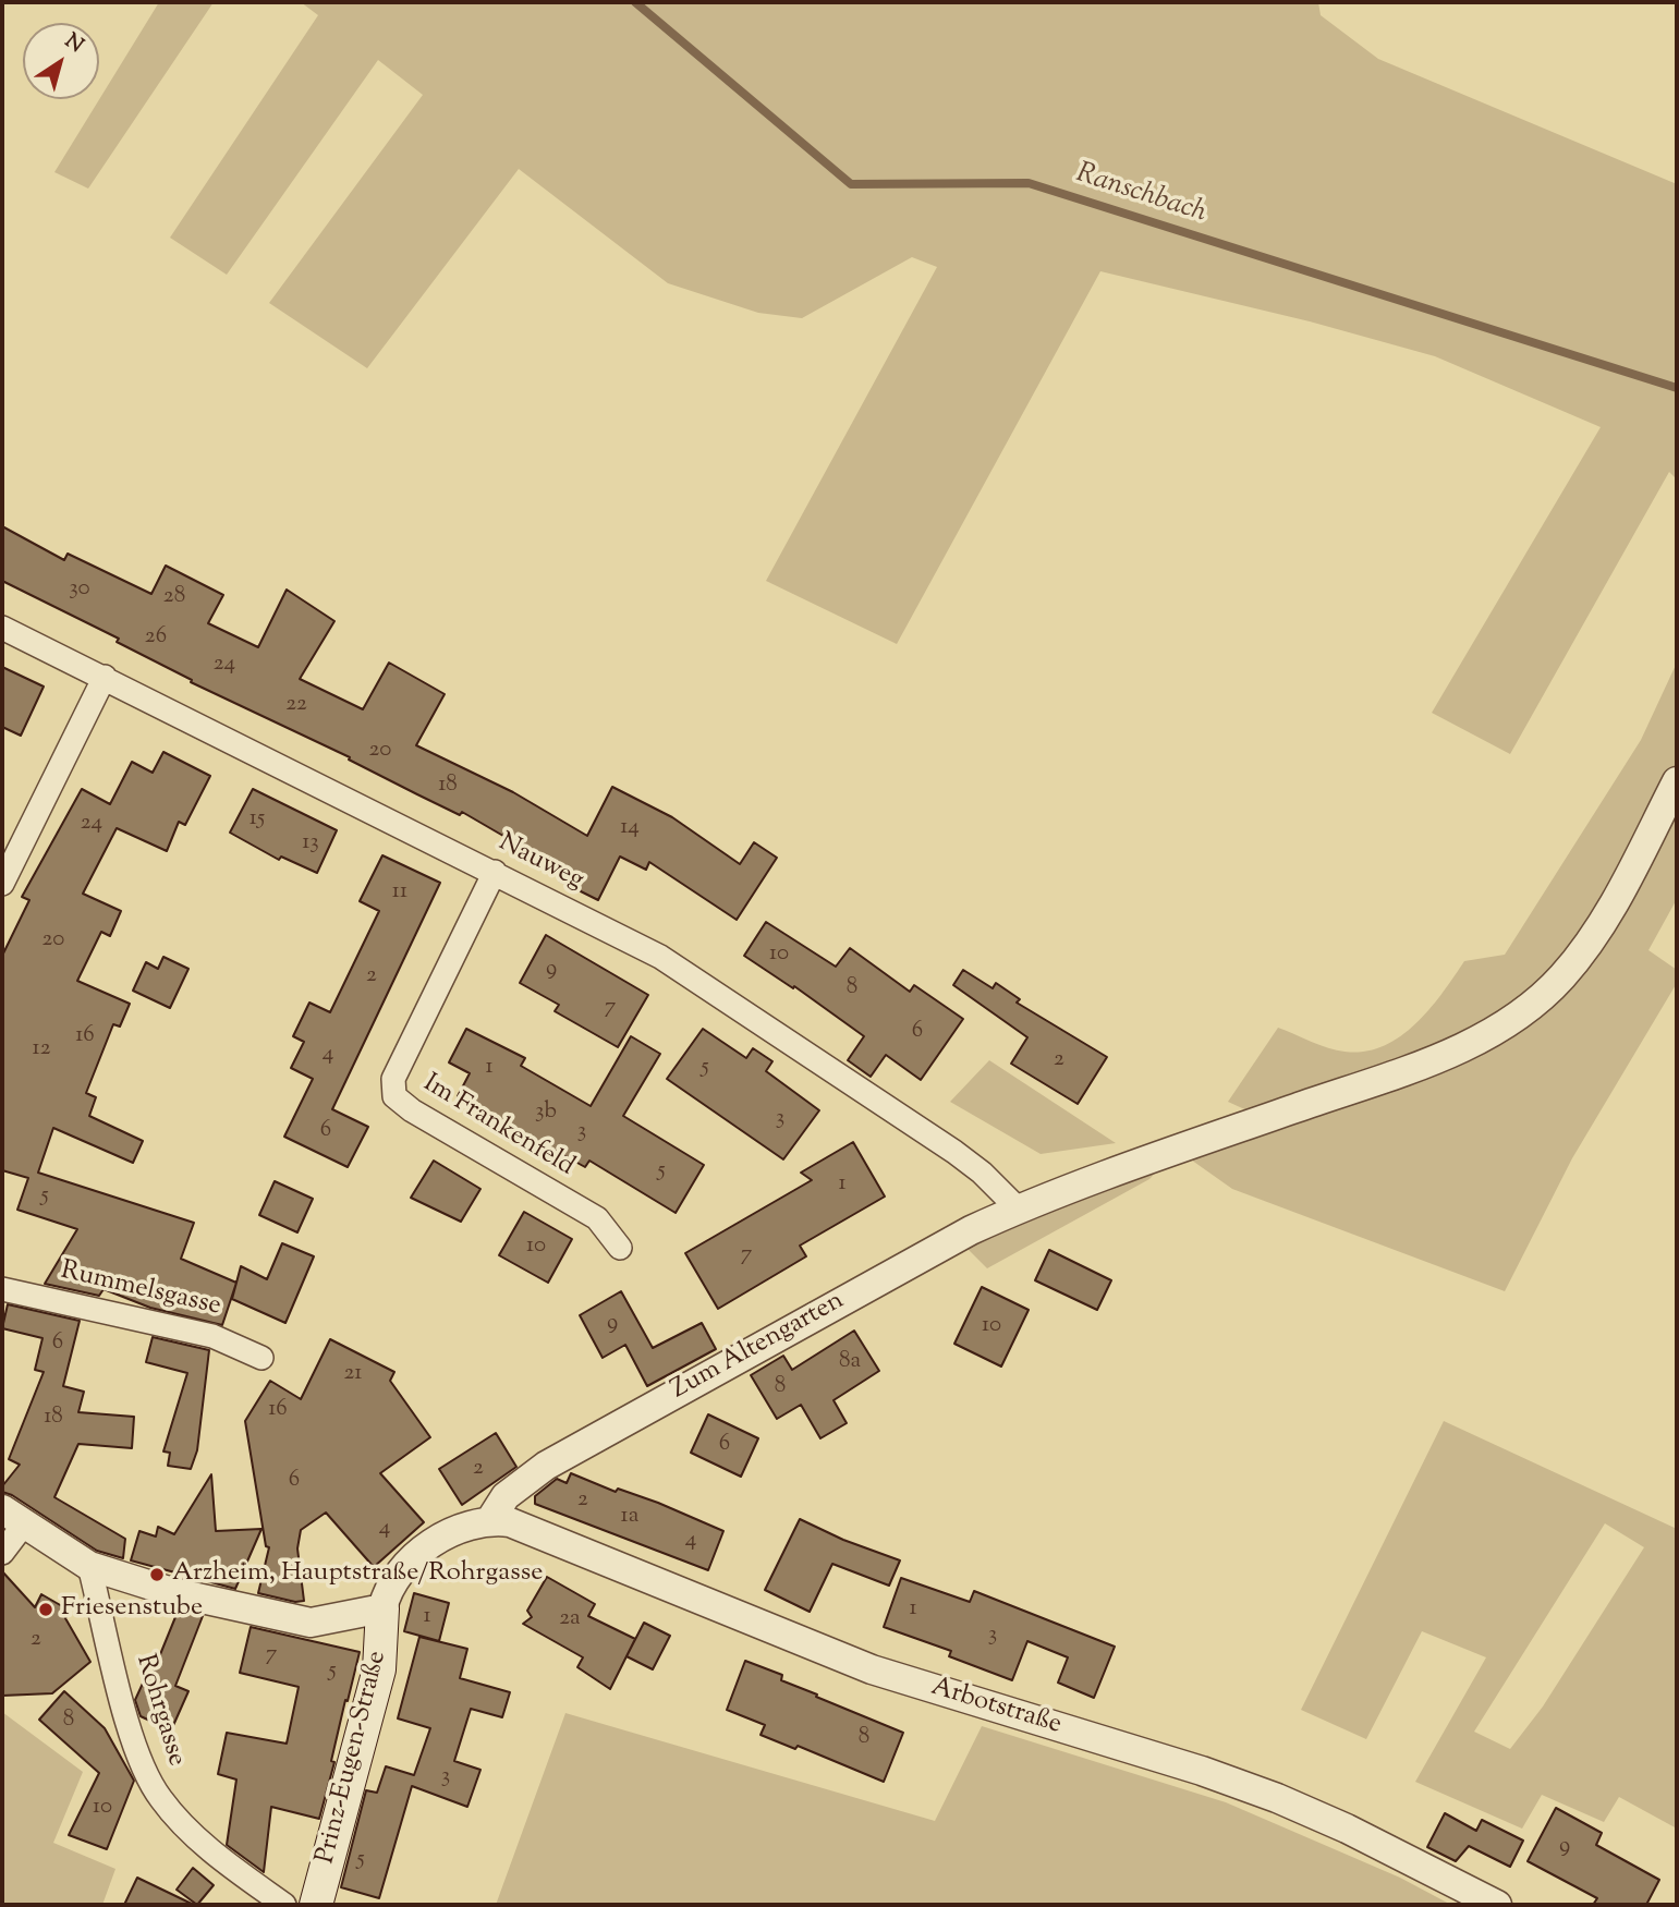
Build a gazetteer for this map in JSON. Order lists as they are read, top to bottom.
{
  "streets": {
    "main road": ["Prinz-Eugen-Straße"],
    "street": [
      "Nauweg",
      "Im Frankenfeld",
      "Rummelsgasse",
      "Zum Altengarten",
      "Arbotstraße",
      "Rohrgasse"
    ]
  },
  "crossings": [
    ["Nauweg", "Im Frankenfeld"],
    ["Nauweg", "Zum Altengarten"],
    ["Zum Altengarten", "Arbotstraße"]
  ],
  "water": ["Ranschbach"],
  "places": ["Arzheim, Hauptstraße/Rohrgasse", "Friesenstube"],
  "house_numbers": [
    "30",
    "28",
    "26",
    "24",
    "22",
    "20",
    "18",
    "15",
    "24",
    "14",
    "13",
    "11",
    "20",
    "10",
    "9",
    "2",
    "8",
    "7",
    "6",
    "16",
    "12",
    "4",
    "2",
    "1",
    "5",
    "3b",
    "3",
    "6",
    "3",
    "5",
    "1",
    "5",
    "10",
    "7",
    "9",
    "10",
    "6",
    "8a",
    "21",
    "8",
    "16",
    "18",
    "6",
    "2",
    "6",
    "2",
    "1a",
    "4",
    "4",
    "1",
    "1",
    "2a",
    "3",
    "2",
    "7",
    "5",
    "8",
    "8",
    "3",
    "10",
    "9",
    "5"
  ],
  "north": "top right"
}
